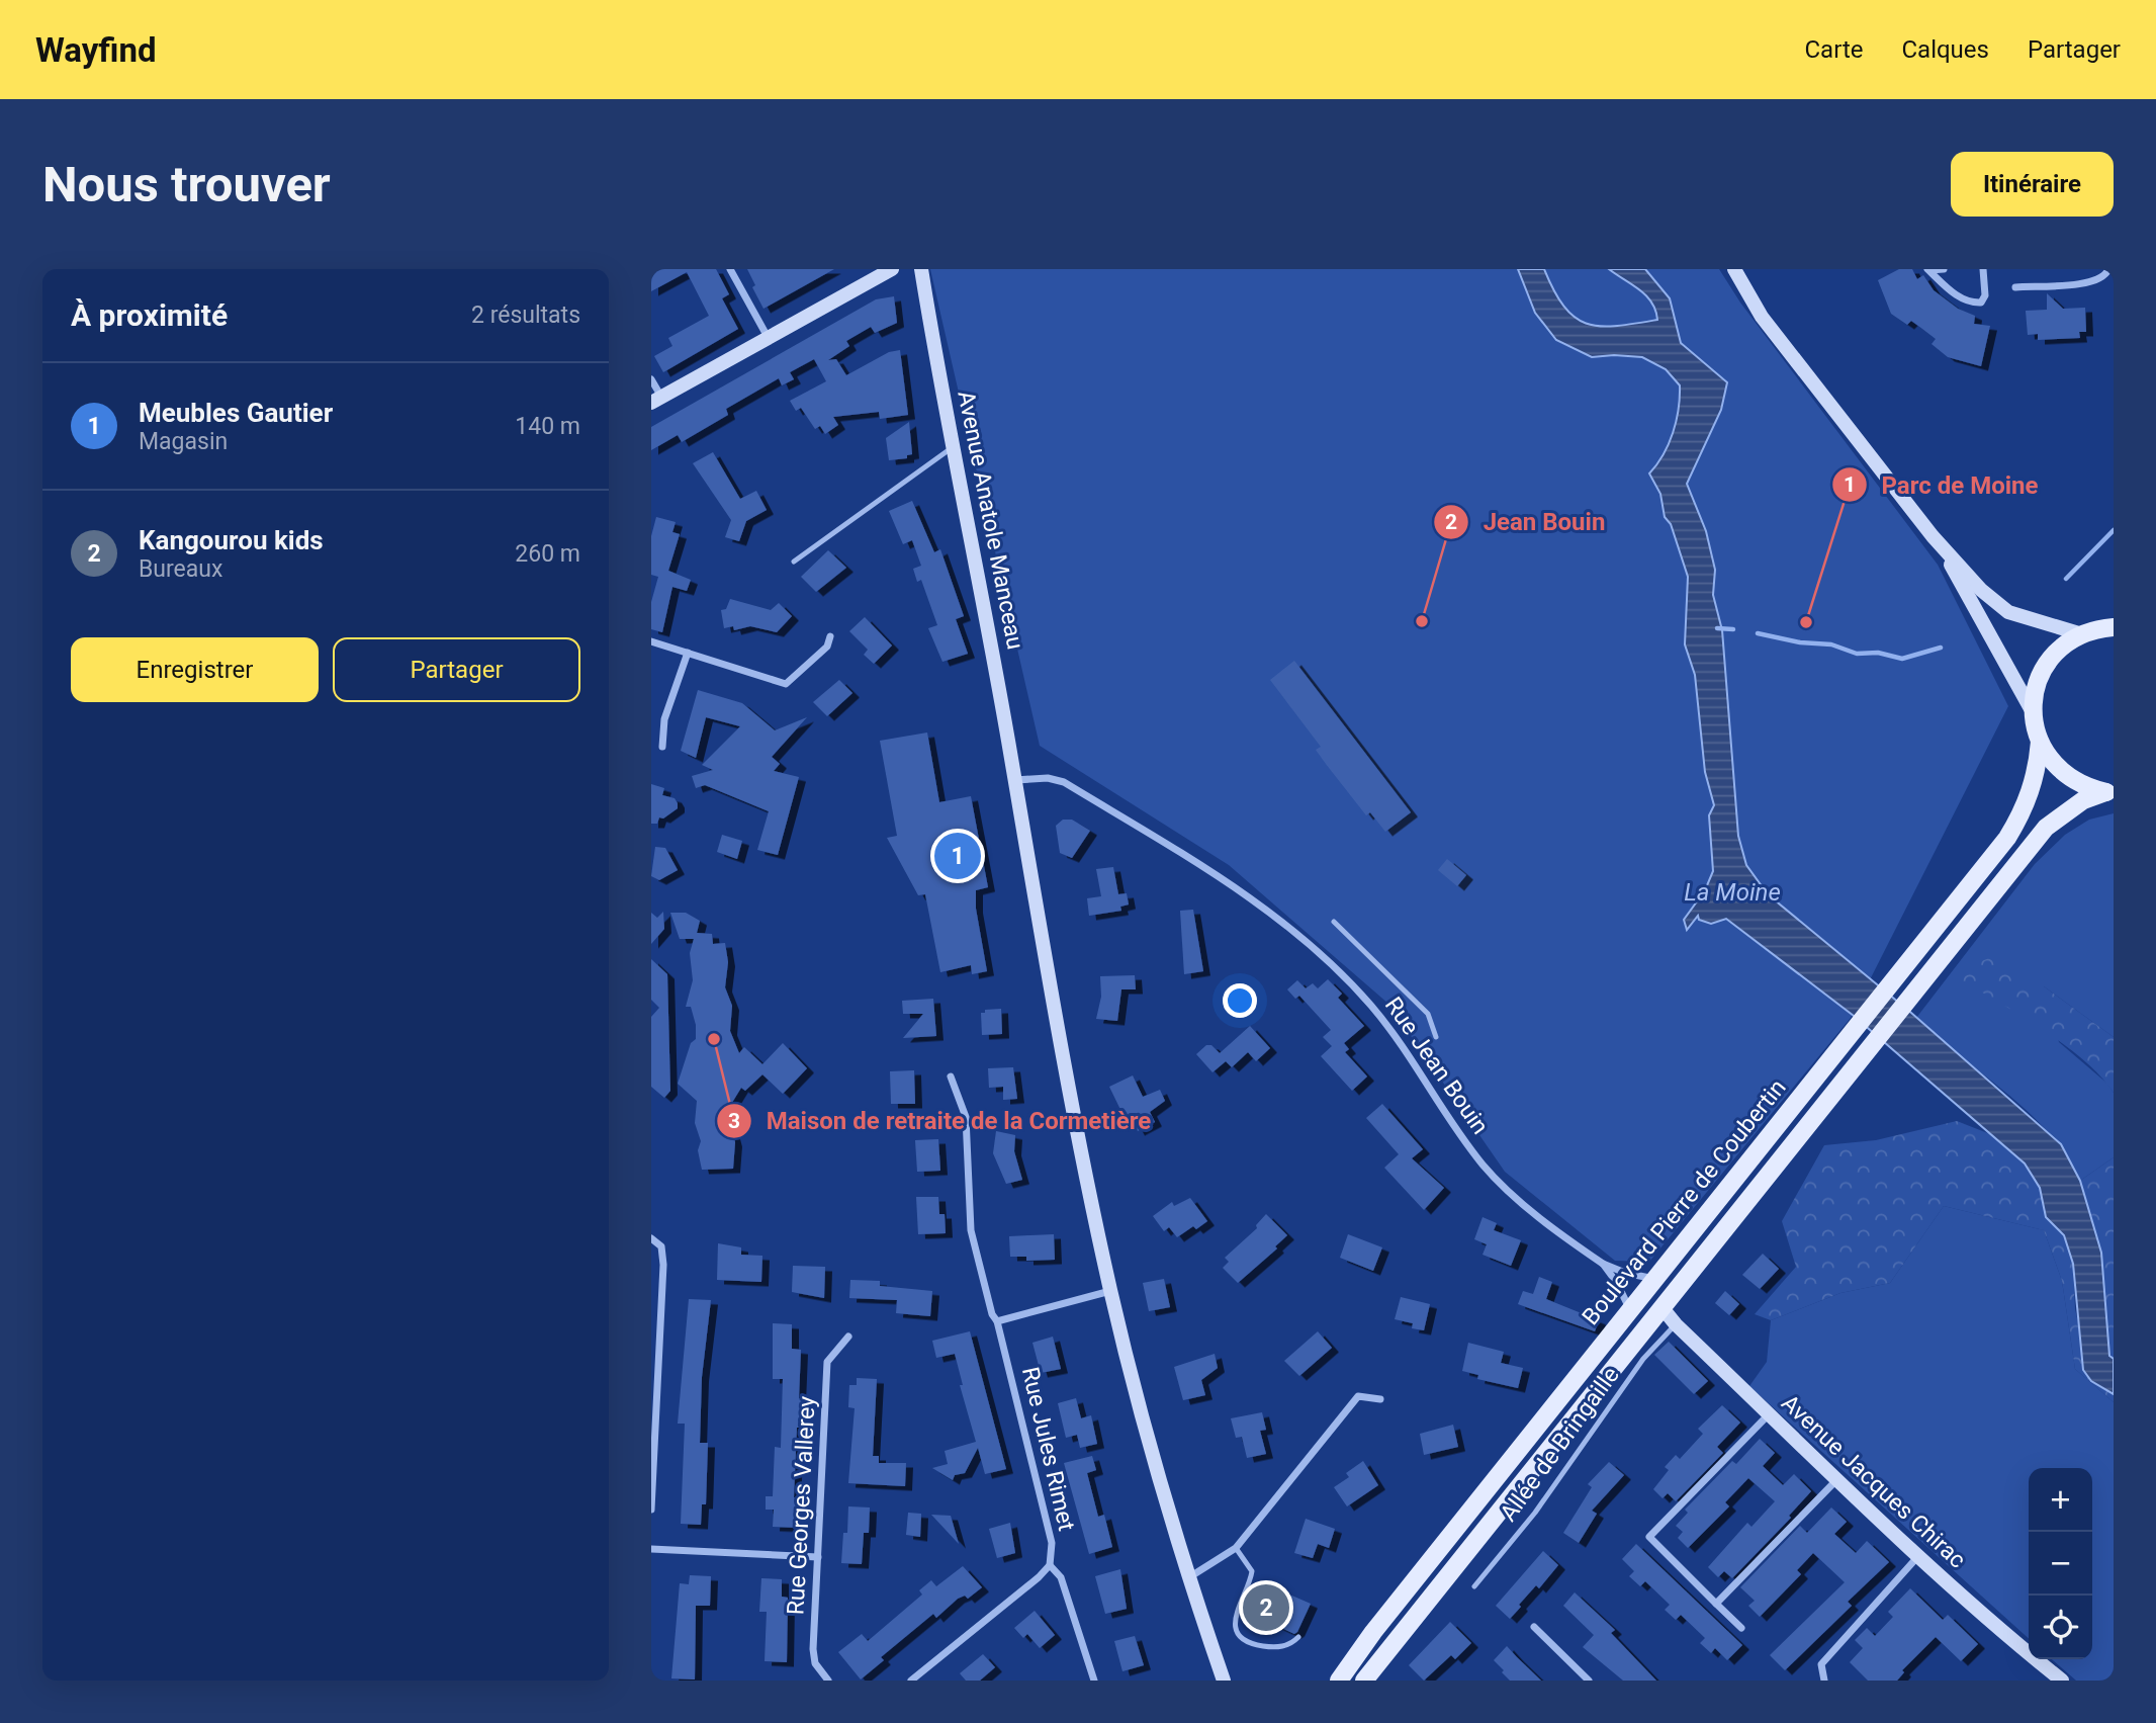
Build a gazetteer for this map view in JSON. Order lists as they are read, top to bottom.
{
  "streets": {
    "main road": ["Avenue Anatole Manceau", "Boulevard Pierre de Coubertin", "Avenue Jacques Chirac"],
    "street": ["Rue Jean Bouin", "Rue Jules Rimet", "Rue Georges Vallerey"],
    "lane": ["Allée de Bringaille"]
  },
  "crossings": [
    ["Avenue Anatole Manceau", "Rue Jean Bouin"],
    ["Rue Jean Bouin", "Boulevard Pierre de Coubertin"],
    ["Boulevard Pierre de Coubertin", "Avenue Jacques Chirac"],
    ["Allée de Bringaille", "Avenue Jacques Chirac"]
  ],
  "water": ["La Moine"],
  "places": ["Jean Bouin", "Parc de Moine", "Maison de retraite de la Cormetière"],
  "page": {
    "header": "Wayfind",
    "nav": ["Carte", "Calques", "Partager"],
    "buttons": [
      "Itinéraire",
      ["Enregistrer", "Partager"]
    ],
    "title": "Nous trouver",
    "heading": ["À proximité", "2 résultats"],
    "list": [
      {
        "mark": "1",
        "name": "Meubles Gautier",
        "note": "Magasin",
        "value": "140 m"
      },
      {
        "mark": "2",
        "name": "Kangourou kids",
        "note": "Bureaux",
        "value": "260 m"
      }
    ],
    "pins": ["1", "2"],
    "map_buttons": ["+", "−"]
  }
}
